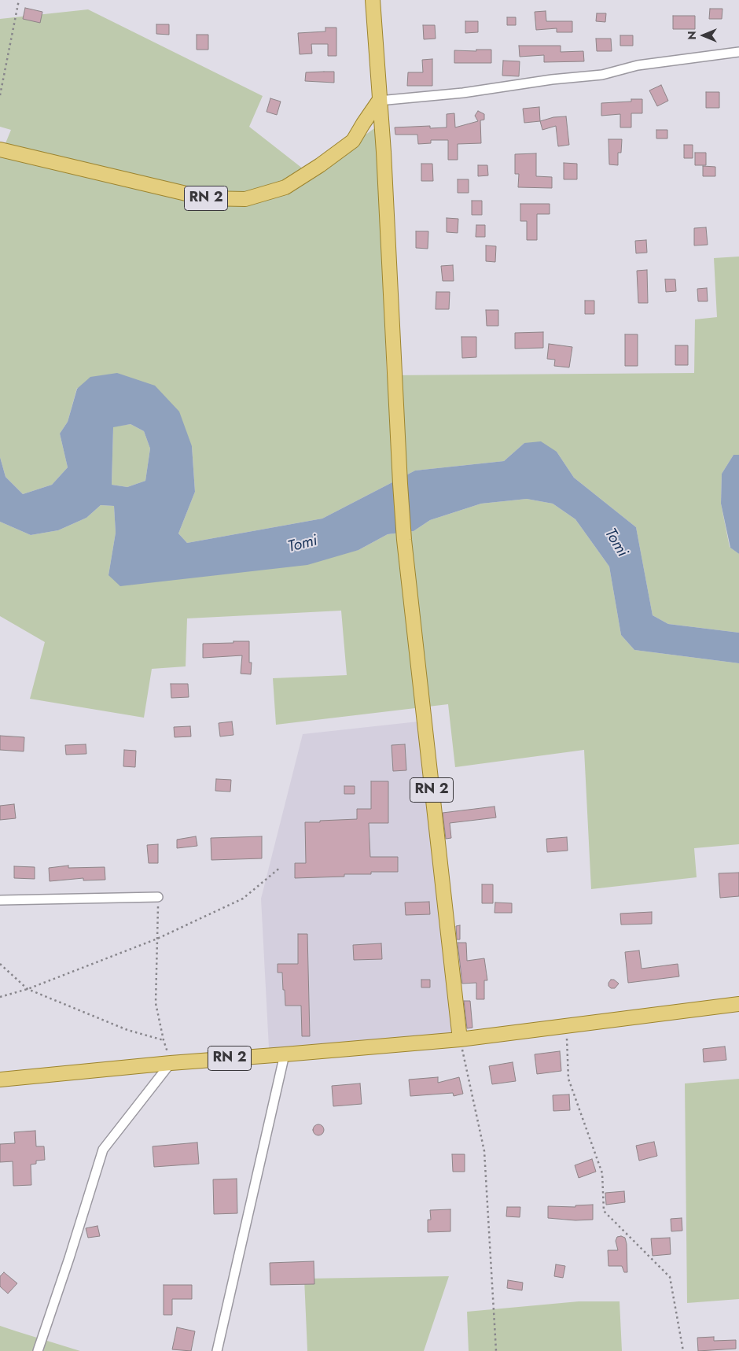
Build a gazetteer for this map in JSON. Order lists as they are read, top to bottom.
{
  "streets": {
    "main road": ["RN 2"]
  },
  "water": ["Tomi"],
  "north": "left"
}
